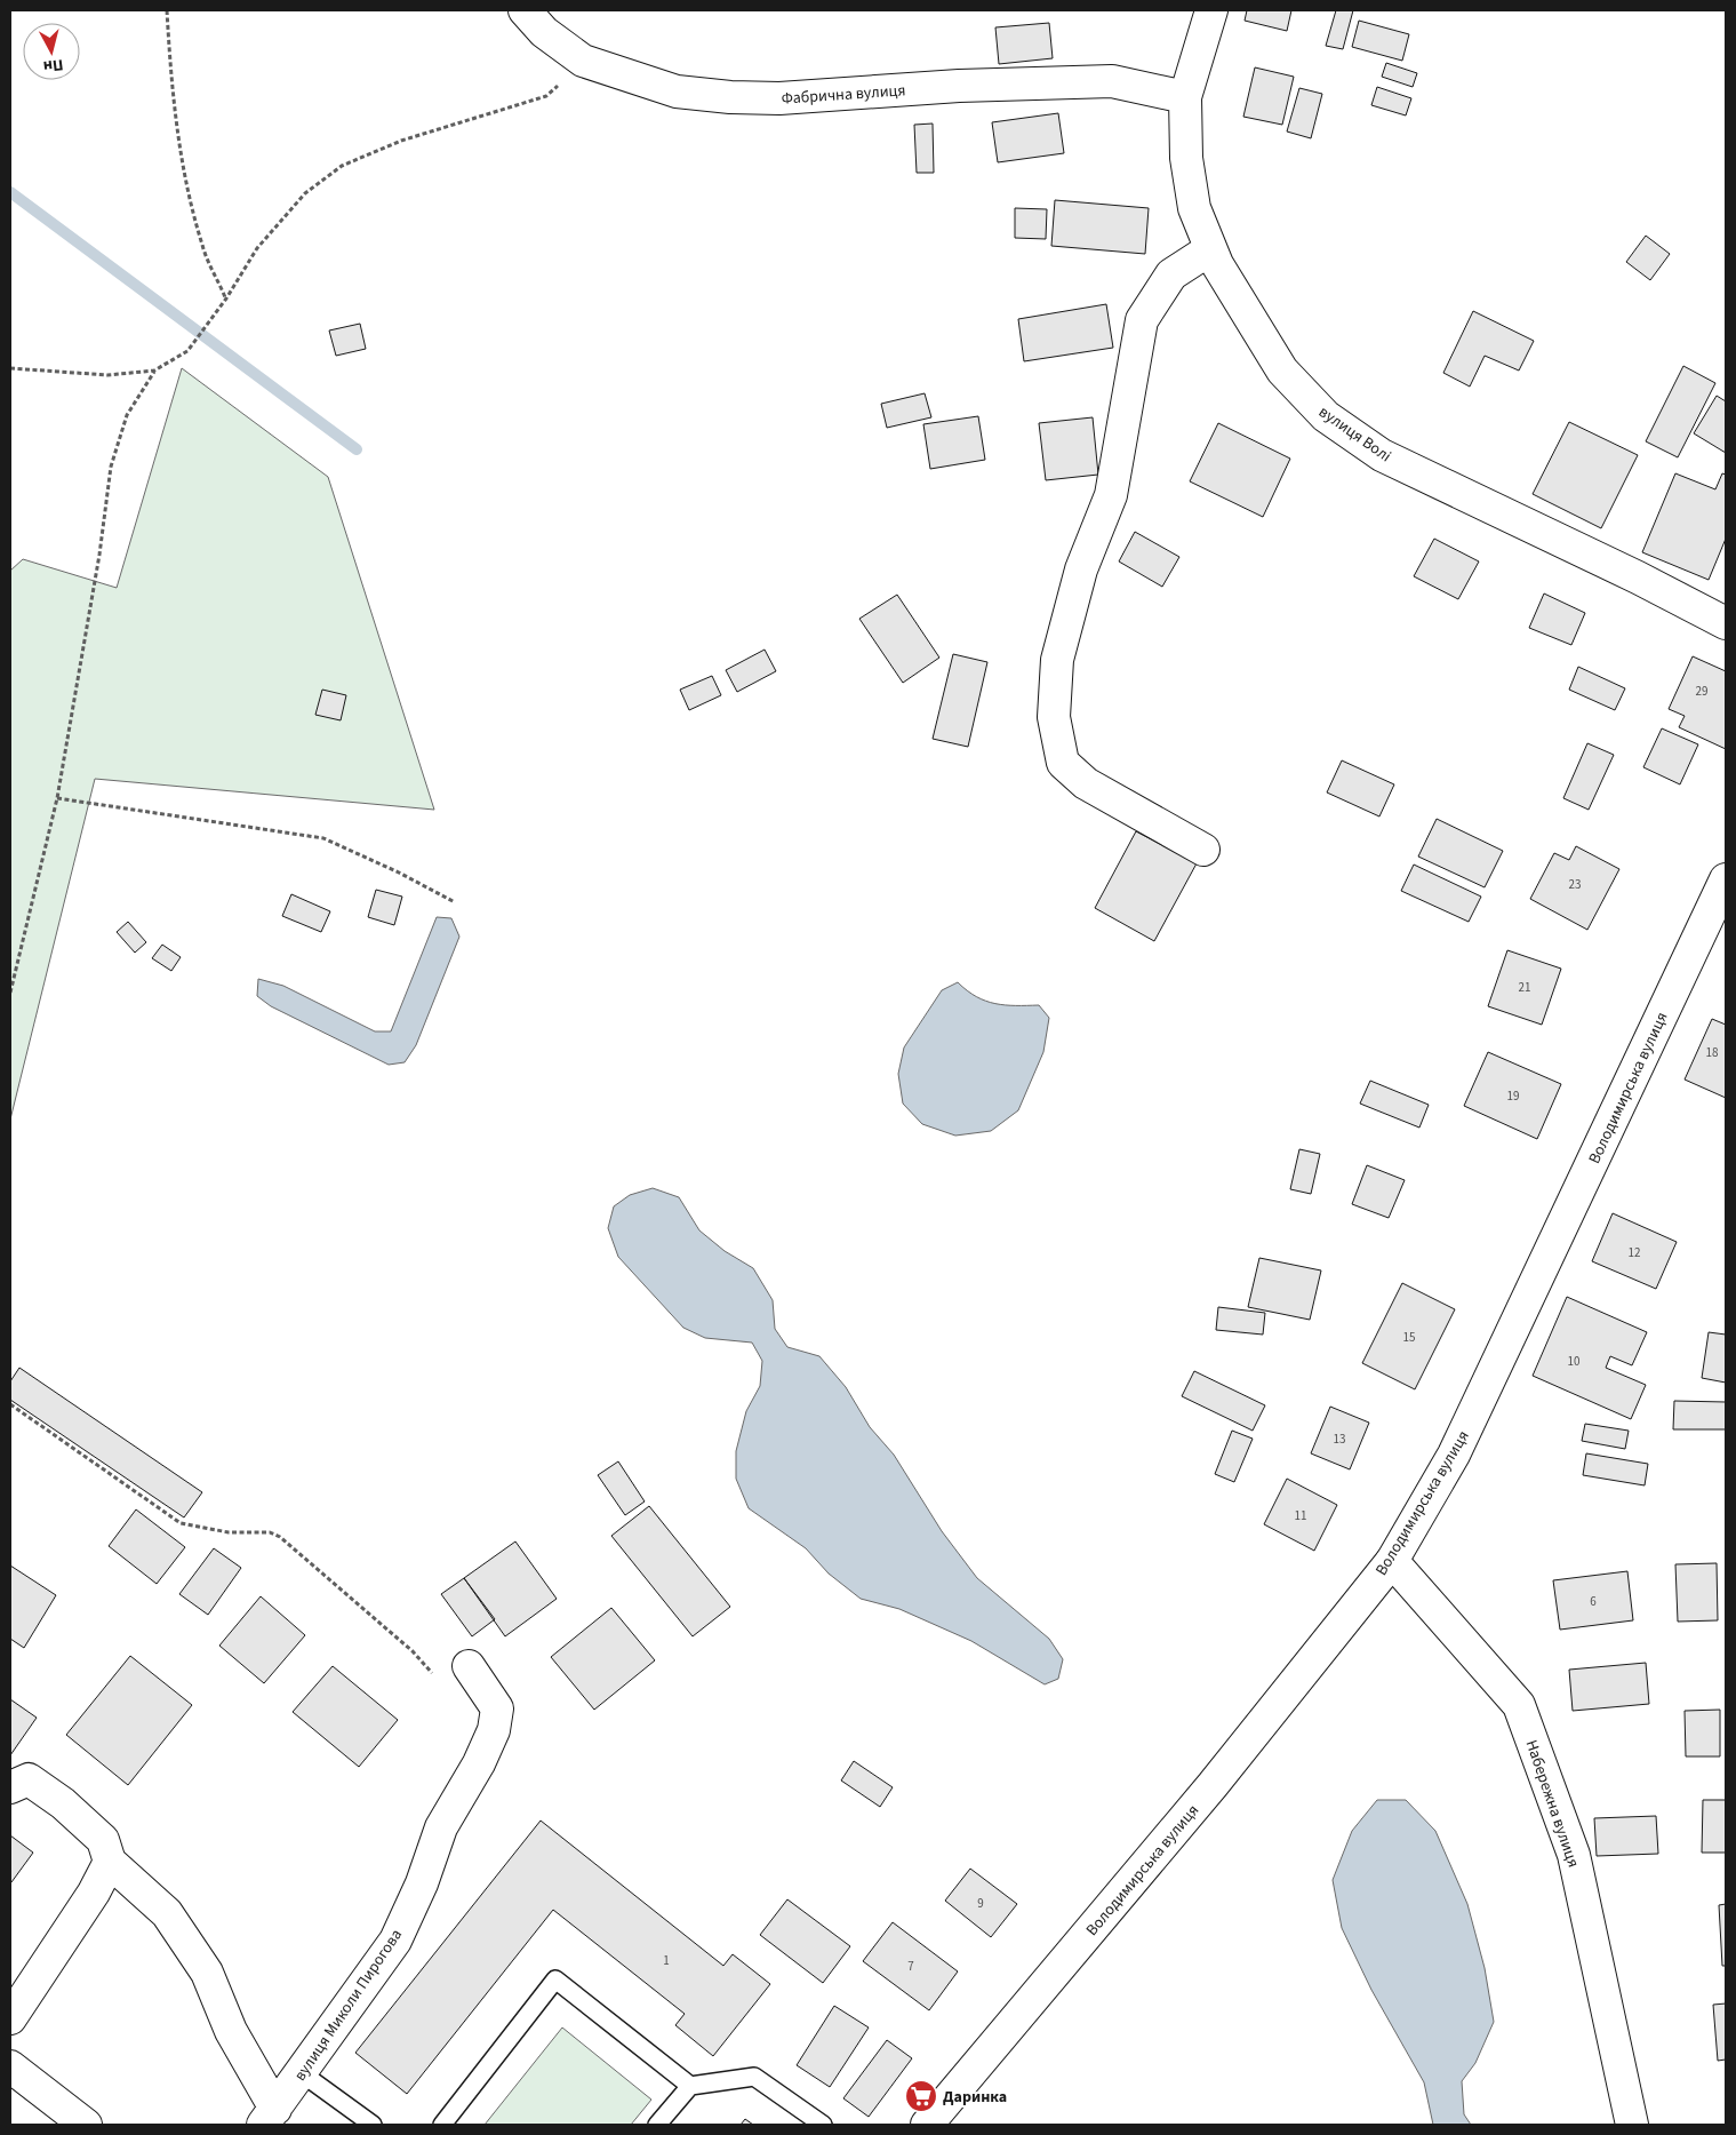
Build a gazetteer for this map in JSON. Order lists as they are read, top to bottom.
{
  "streets": {
    "street": [
      "Фабрична вулиця",
      "вулиця Волі",
      "Володимирська вулиця",
      "Набережна вулиця",
      "вулиця Миколи Пирогова"
    ]
  },
  "crossings": [
    ["Фабрична вулиця", "вулиця Волі"],
    ["Володимирська вулиця", "Набережна вулиця"]
  ],
  "places": {
    "supermarket": ["Даринка"]
  },
  "house_numbers": [
    "29",
    "23",
    "21",
    "18",
    "19",
    "12",
    "15",
    "10",
    "13",
    "11",
    "6",
    "9",
    "1",
    "7"
  ],
  "north": "bottom"
}
